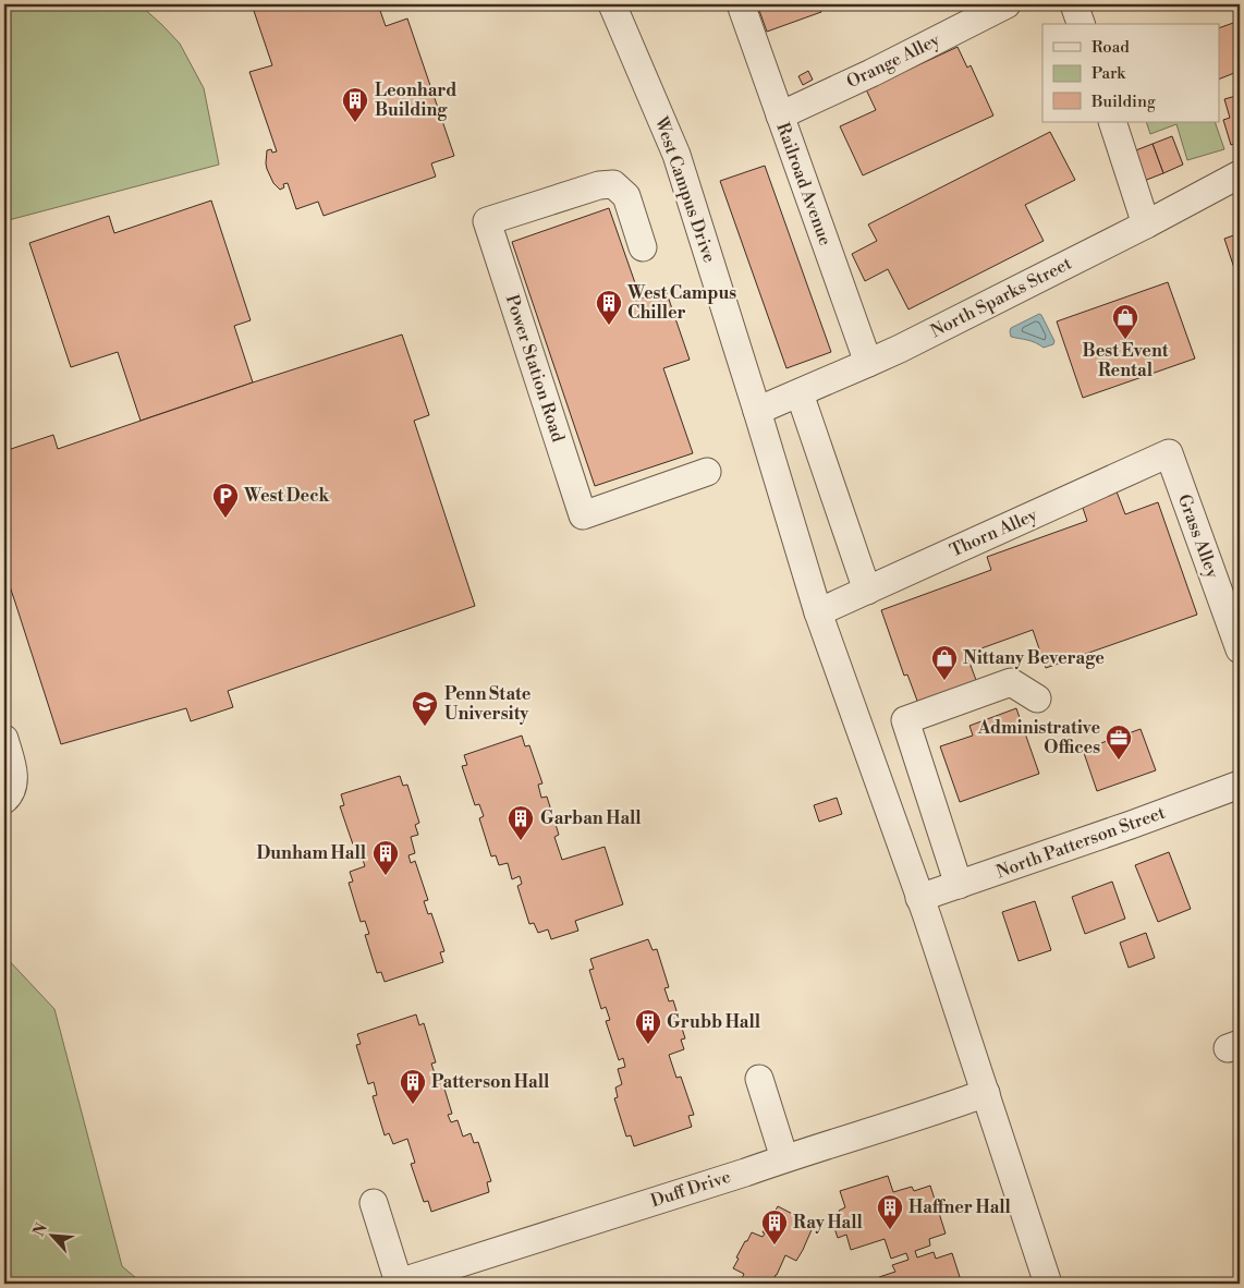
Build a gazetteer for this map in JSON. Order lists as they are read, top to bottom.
{
  "streets": {
    "street": [
      "Orange Alley",
      "Railroad Avenue",
      "West Campus Drive",
      "North Sparks Street",
      "Power Station Road",
      "Thorn Alley",
      "Grass Alley",
      "North Patterson Street",
      "Duff Drive"
    ]
  },
  "crossings": [
    ["Orange Alley", "Railroad Avenue"],
    ["Railroad Avenue", "North Sparks Street"],
    ["West Campus Drive", "North Sparks Street"],
    ["West Campus Drive", "Thorn Alley"],
    ["West Campus Drive", "North Patterson Street"],
    ["West Campus Drive", "Duff Drive"],
    ["Thorn Alley", "Grass Alley"]
  ],
  "places": {
    "building": [
      "Leonhard Building",
      "West Campus Chiller",
      "Garban Hall",
      "Dunham Hall",
      "Grubb Hall",
      "Patterson Hall",
      "Haffner Hall",
      "Ray Hall"
    ],
    "shop": ["Best Event Rental", "Nittany Beverage"],
    "parking": ["West Deck"],
    "school or university": ["Penn State University"],
    "office": ["Administrative Offices"]
  },
  "legend": ["Road", "Park", "Building"],
  "north": "top left"
}
